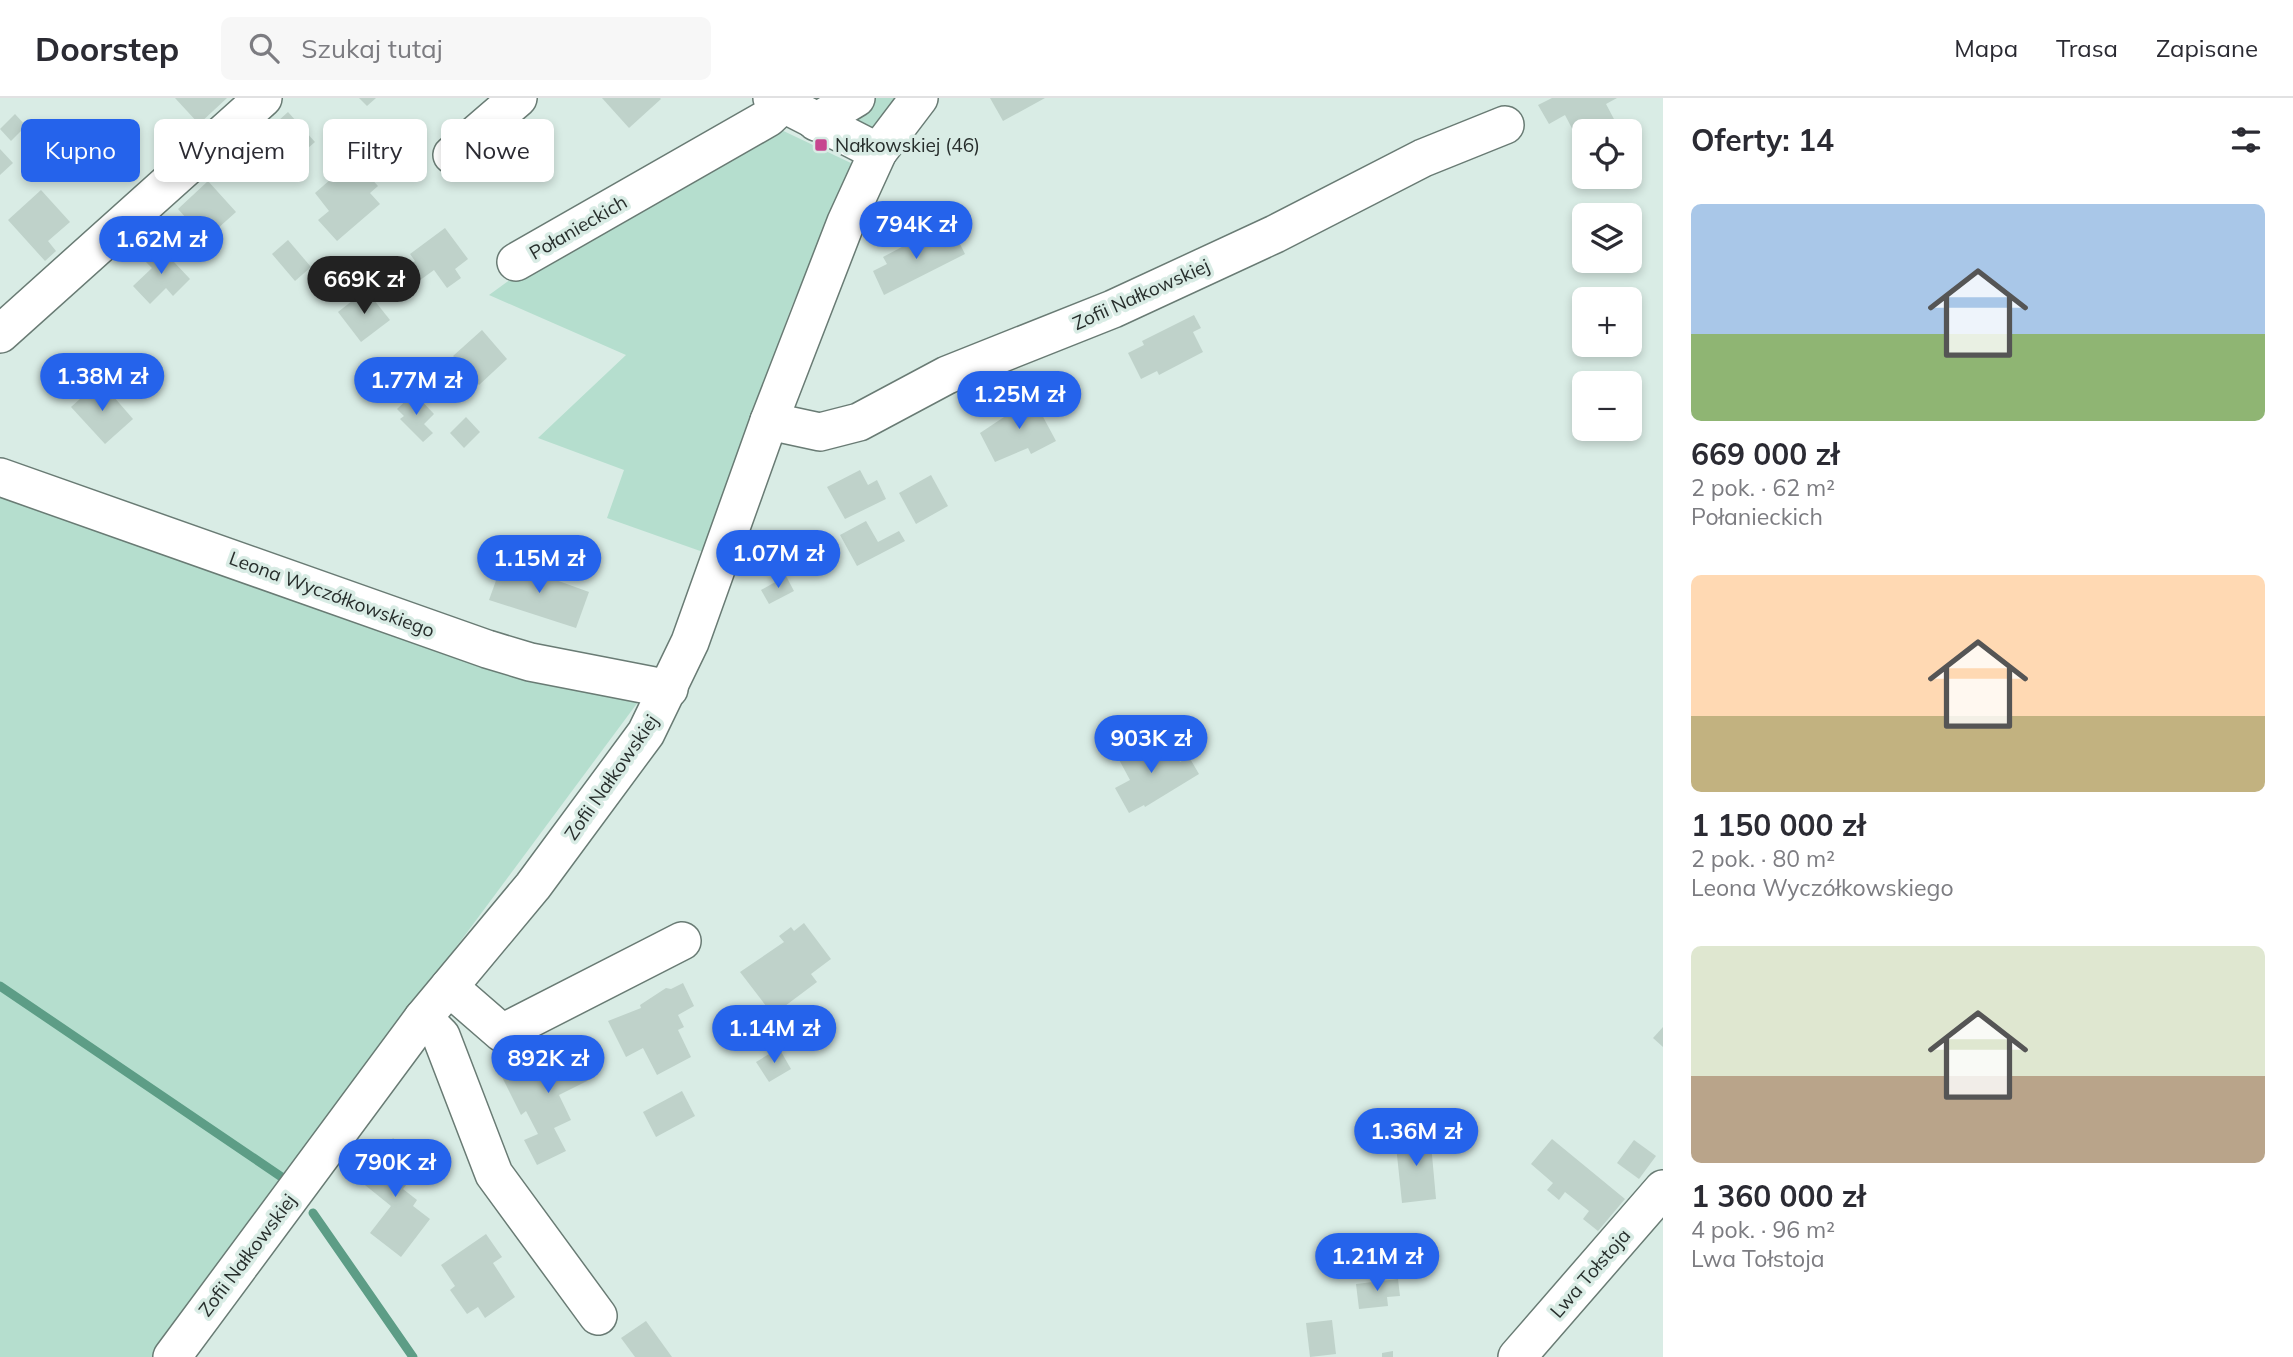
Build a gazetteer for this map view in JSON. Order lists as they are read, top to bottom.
{
  "streets": {
    "street": [
      "Połanieckich",
      "Zofii Nałkowskiej",
      "Leona Wyczółkowskiego",
      "Lwa Tołstoja"
    ]
  },
  "crossings": [
    ["Połanieckich", "Zofii Nałkowskiej"],
    ["Zofii Nałkowskiej", "Leona Wyczółkowskiego"]
  ],
  "places": {
    "transit": ["Nałkowskiej (46)"]
  },
  "page": {
    "header": "Doorstep",
    "search": "Szukaj tutaj",
    "nav": ["Mapa", "Trasa", "Zapisane"],
    "heading": "Oferty: 14",
    "map_buttons": ["+", "−"],
    "chip": [
      "Kupno",
      "Wynajem",
      "Filtry",
      "Nowe"
    ],
    "list": [
      {
        "name": "669 000 zł",
        "note": "2 pok. · 62 m² · Połanieckich"
      },
      {
        "name": "1 150 000 zł",
        "note": "2 pok. · 80 m² · Leona Wyczółkowskiego"
      },
      {
        "name": "1 360 000 zł",
        "note": "4 pok. · 96 m² · Lwa Tołstoja"
      }
    ],
    "price": [
      "794K zł",
      "1.62M zł",
      "669K zł",
      "1.38M zł",
      "1.77M zł",
      "1.25M zł",
      "1.07M zł",
      "1.15M zł",
      "903K zł",
      "1.14M zł",
      "892K zł",
      "1.36M zł",
      "790K zł",
      "1.21M zł"
    ]
  }
}
